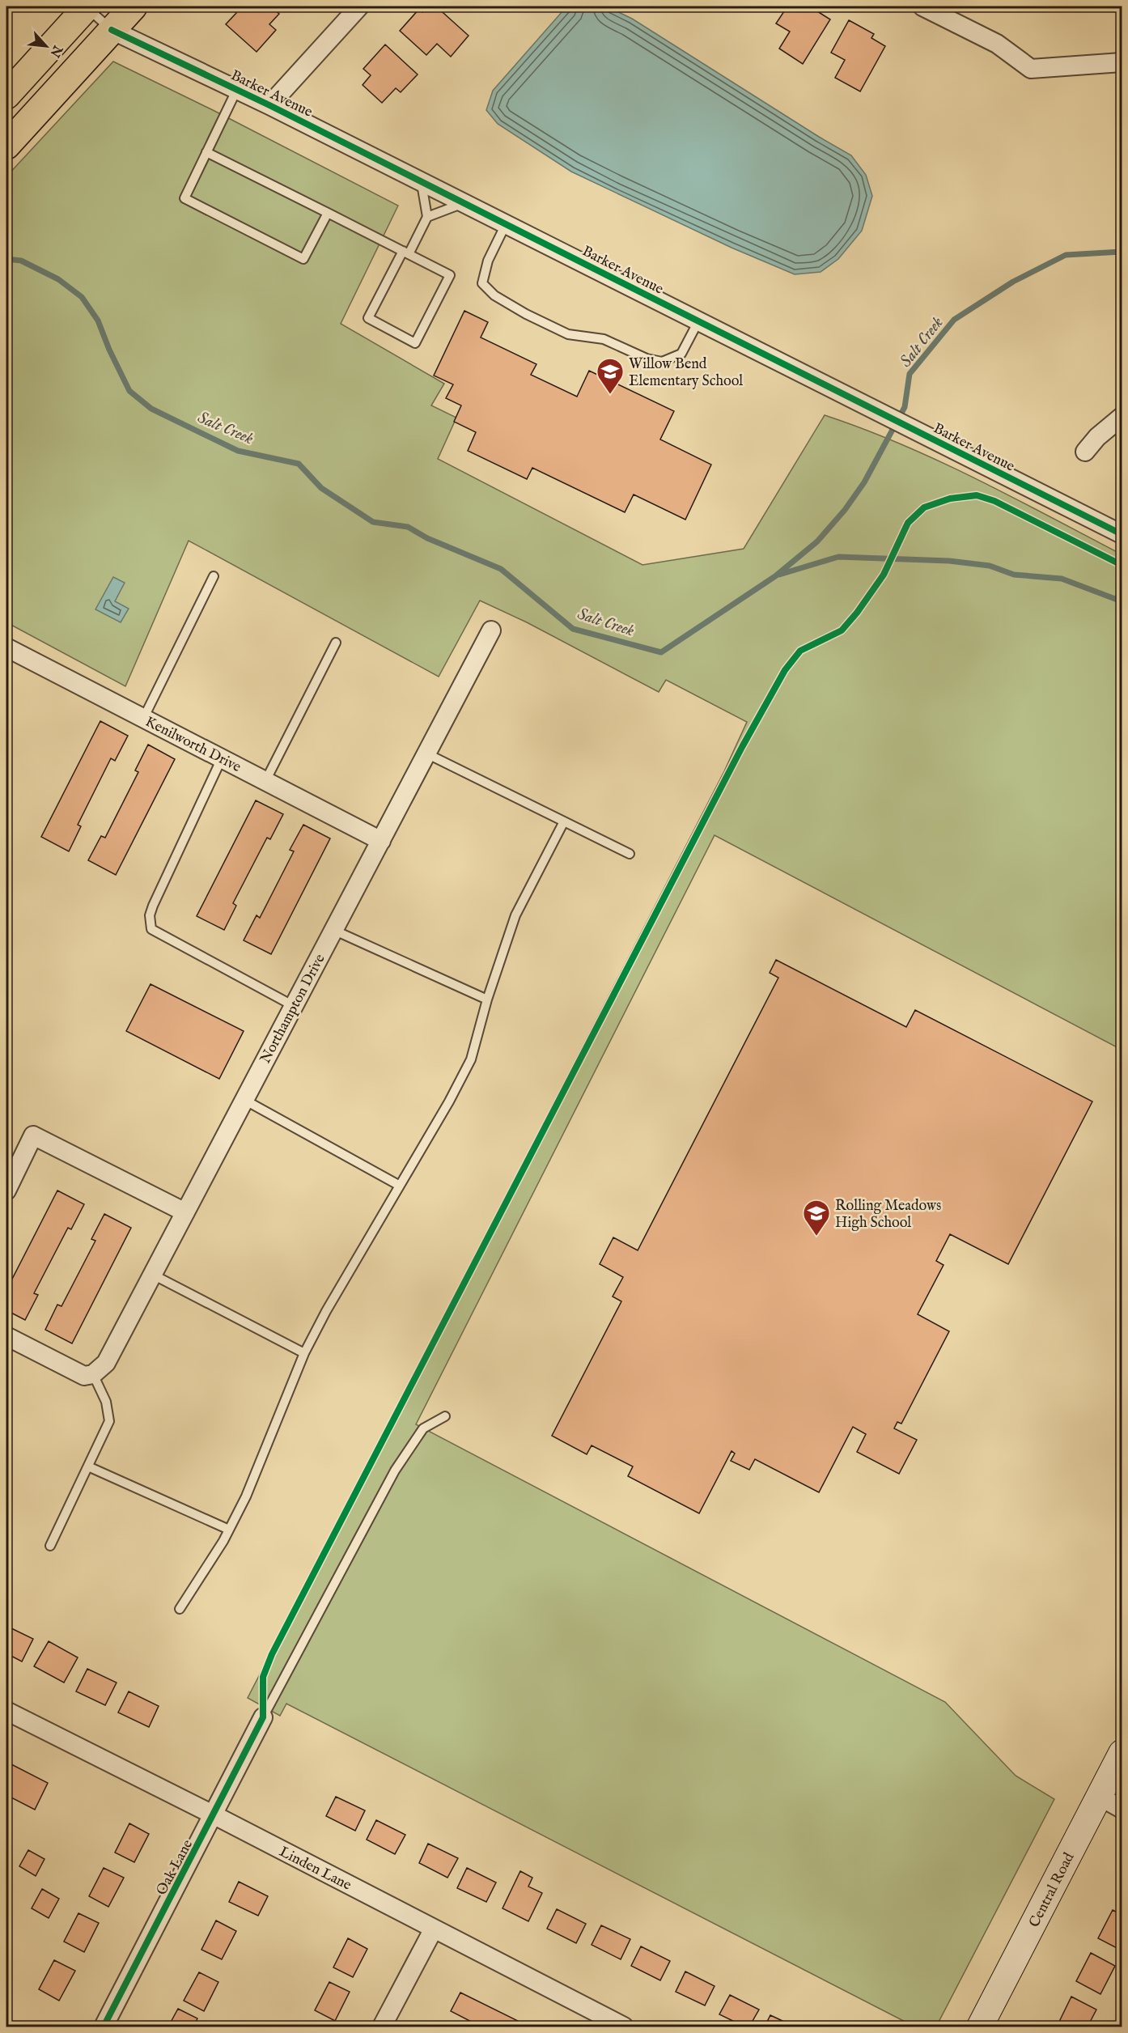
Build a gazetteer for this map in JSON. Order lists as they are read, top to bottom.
{
  "streets": {
    "street": [
      "Barker Avenue",
      "Kenilworth Drive",
      "Northampton Drive",
      "Oak Lane",
      "Linden Lane",
      "Central Road"
    ]
  },
  "crossings": [
    ["Kenilworth Drive", "Northampton Drive"],
    ["Oak Lane", "Linden Lane"]
  ],
  "water": ["Salt Creek"],
  "places": {
    "school or university": ["Willow Bend Elementary School", "Rolling Meadows High School"]
  },
  "north": "bottom right"
}
